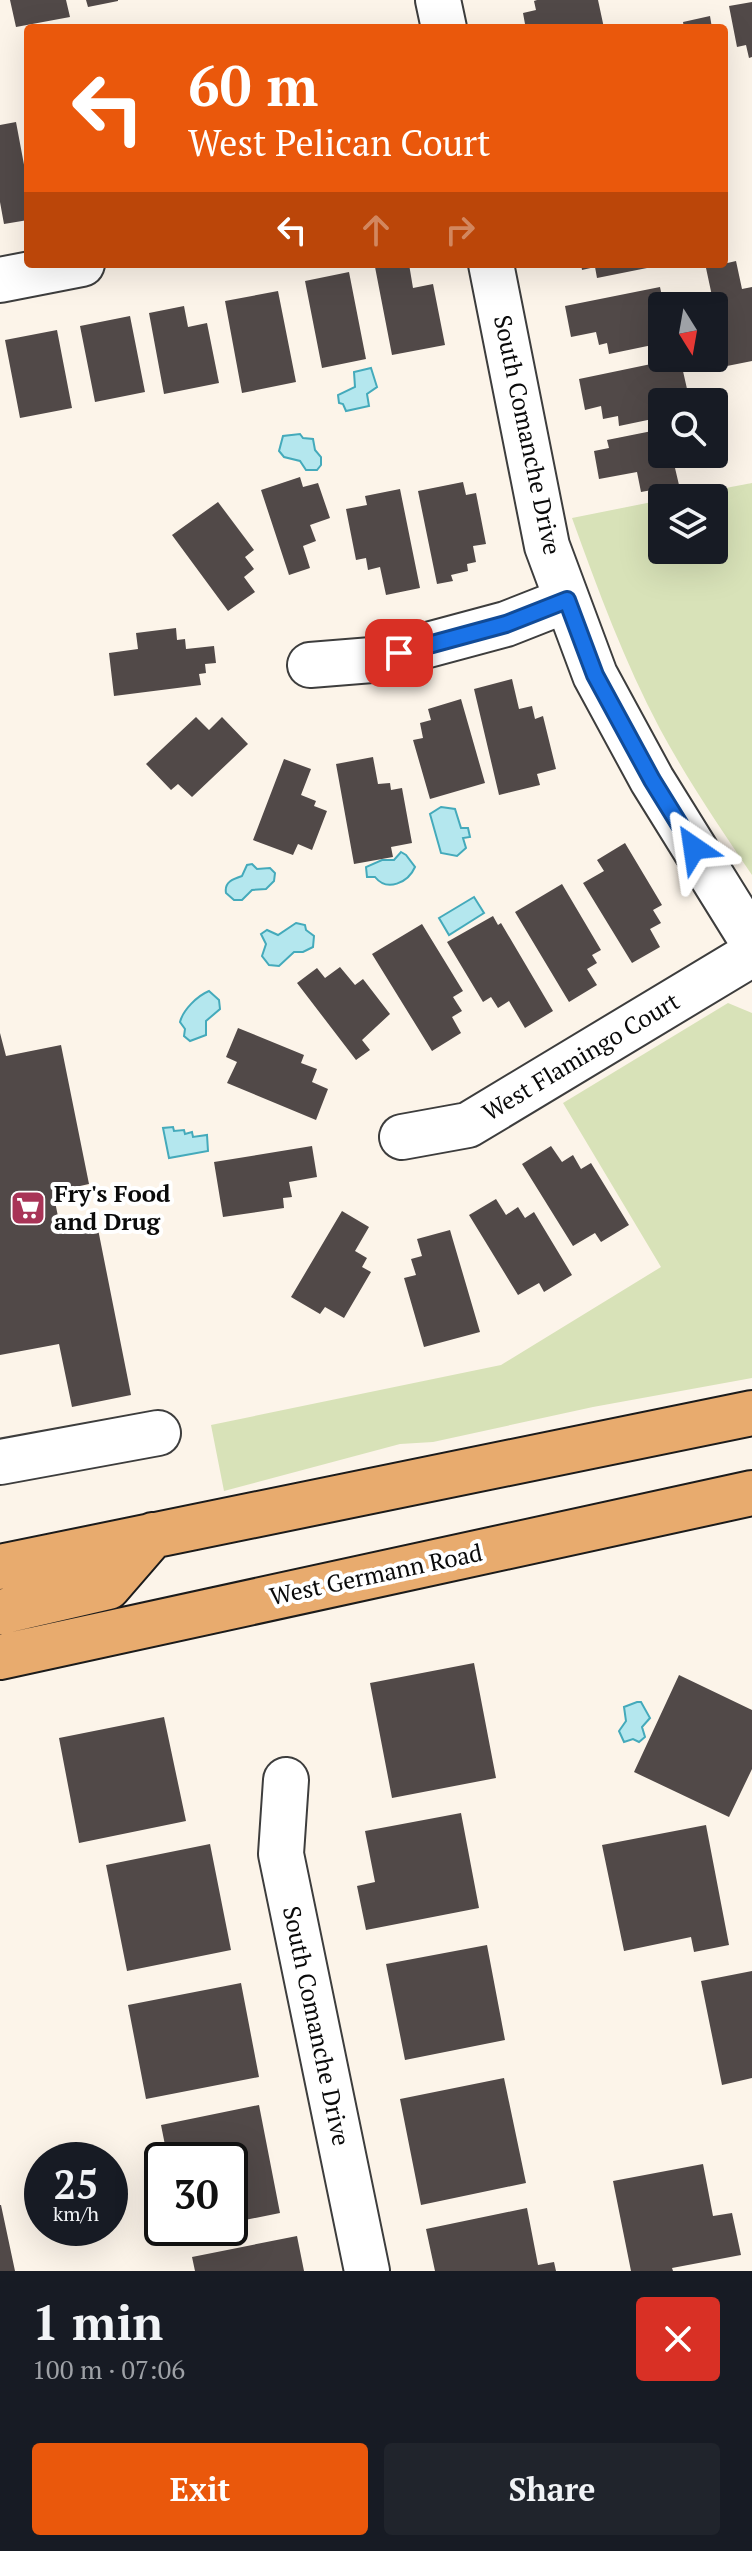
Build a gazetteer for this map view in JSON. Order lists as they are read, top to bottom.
{
  "streets": {
    "main road": ["West Germann Road"],
    "street": ["South Comanche Drive", "West Flamingo Court"]
  },
  "places": {
    "supermarket": ["Fry's Food and Drug"]
  },
  "north": "bottom",
  "page": {
    "turn": ["60 m", "West Pelican Court"],
    "speed": "25 km/h",
    "limit": "30",
    "heading": ["1 min", "100 m · 07:06"],
    "buttons": ["Exit", "Share"]
  }
}
